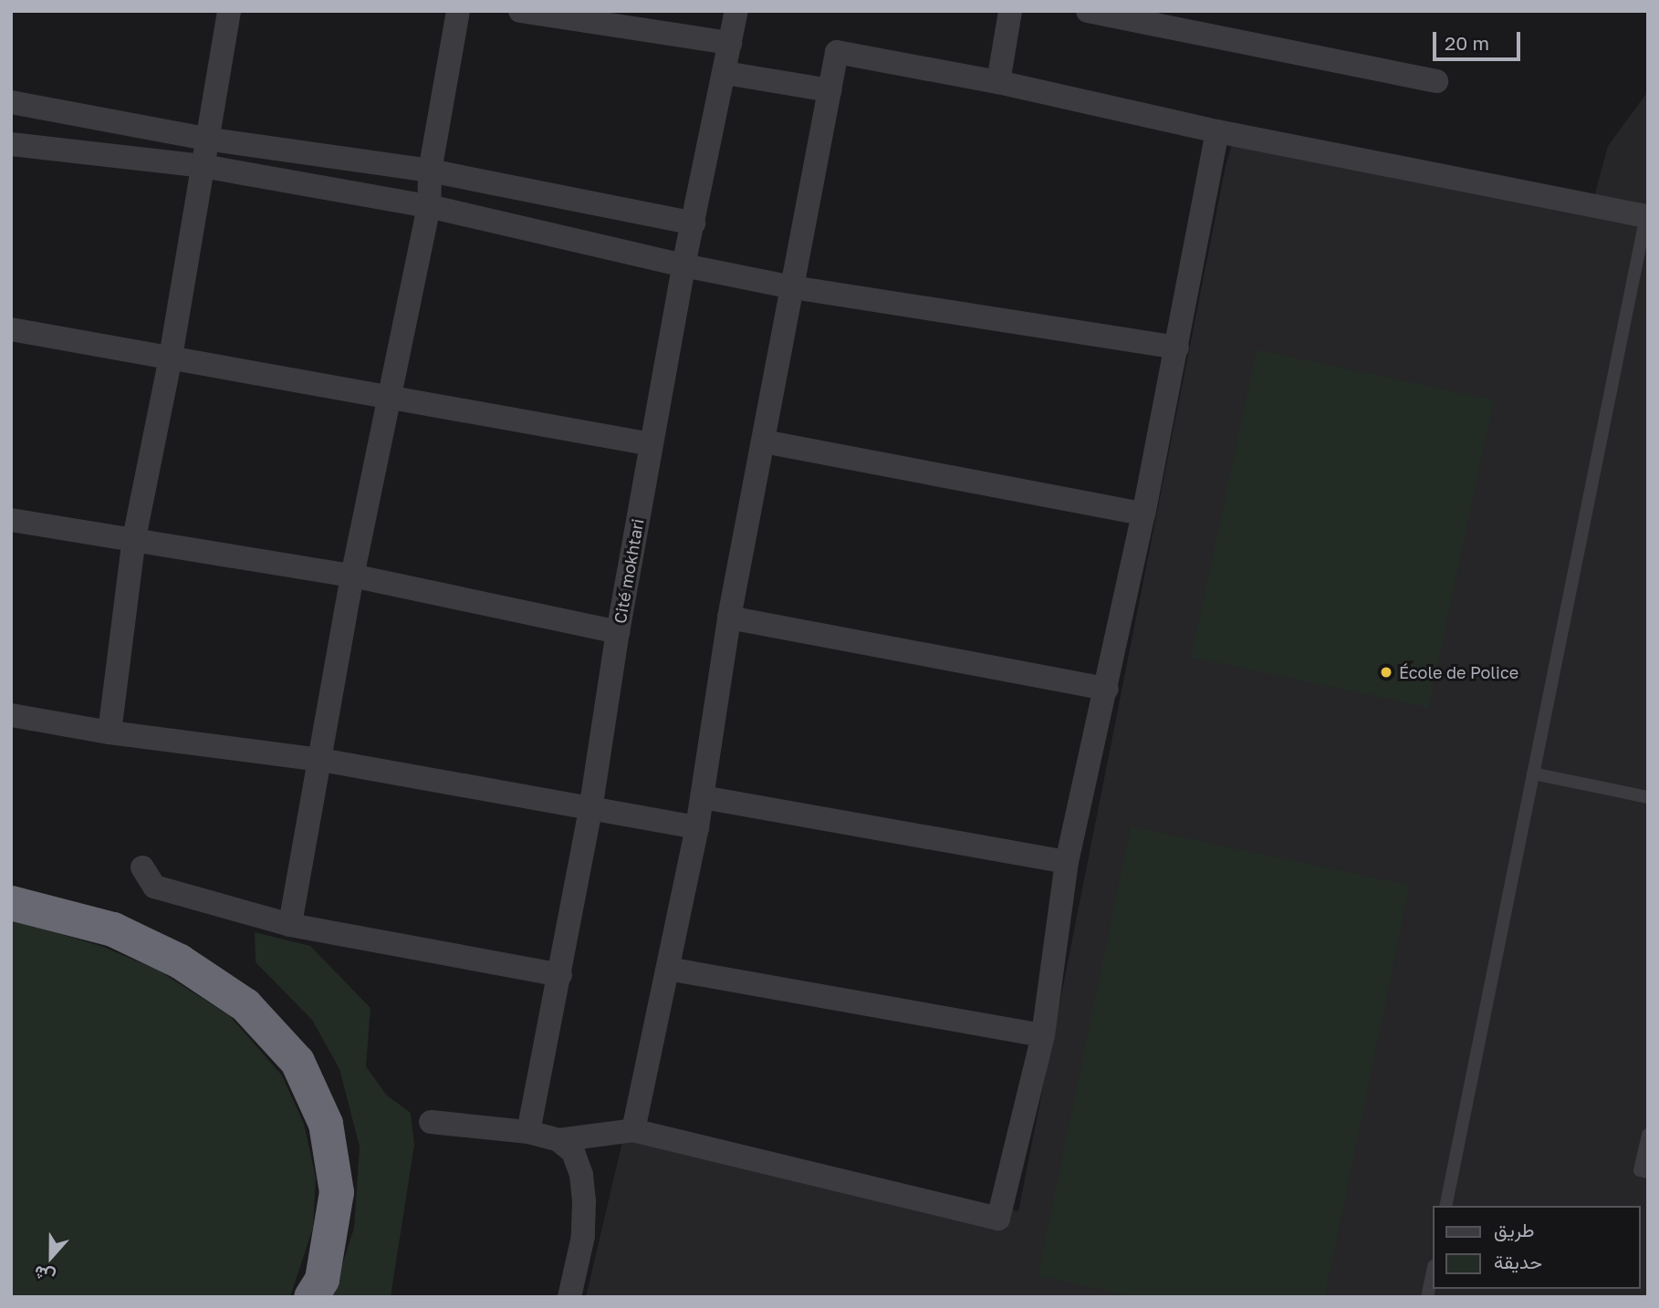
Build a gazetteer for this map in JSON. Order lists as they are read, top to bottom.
{
  "streets": {
    "street": ["Cité mokhtari"]
  },
  "places": ["École de Police"],
  "legend": ["طريق", "حديقة"],
  "scale_bar": "20 m",
  "north": "bottom"
}
